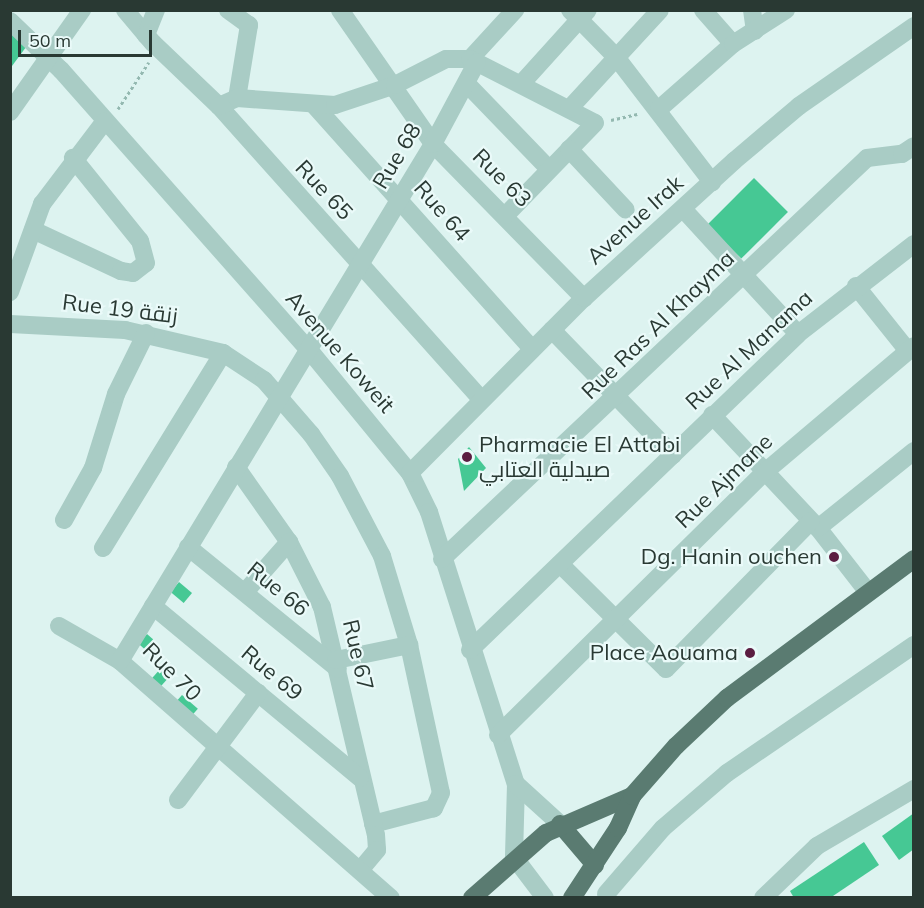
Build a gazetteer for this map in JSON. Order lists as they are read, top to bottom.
{
  "streets": {
    "street": [
      "Rue 68",
      "Rue 63",
      "Rue 65",
      "Rue 64",
      "Avenue Irak",
      "Rue 19 زنقة",
      "Rue Ras Al Khayma",
      "Rue Al Manama",
      "Avenue Koweit",
      "Rue Ajmane",
      "Rue 66",
      "Rue 67",
      "Rue 70",
      "Rue 69"
    ]
  },
  "crossings": [
    ["Rue 68", "Rue 63"],
    ["Rue 68", "Rue 65"],
    ["Rue 68", "Rue 64"],
    ["Rue 68", "Avenue Koweit"],
    ["Rue 68", "Rue 70"],
    ["Rue 63", "Avenue Irak"],
    ["Rue 65", "Avenue Irak"],
    ["Rue 64", "Avenue Irak"],
    ["Avenue Irak", "Avenue Koweit"],
    ["Rue 19 زنقة", "Rue 67"],
    ["Rue 19 زنقة", "Rue 70"],
    ["Rue Ras Al Khayma", "Avenue Koweit"],
    ["Rue Al Manama", "Avenue Koweit"],
    ["Avenue Koweit", "Rue Ajmane"],
    ["Rue 66", "Rue 67"],
    ["Rue 66", "Rue 70"],
    ["Rue 67", "Rue 70"],
    ["Rue 67", "Rue 69"],
    ["Rue 70", "Rue 69"]
  ],
  "places": ["Pharmacie El Attabi صيدلية العتابي", "Dg. Hanin ouchen", "Place Aouama"],
  "scale_bar": "50 m"
}
